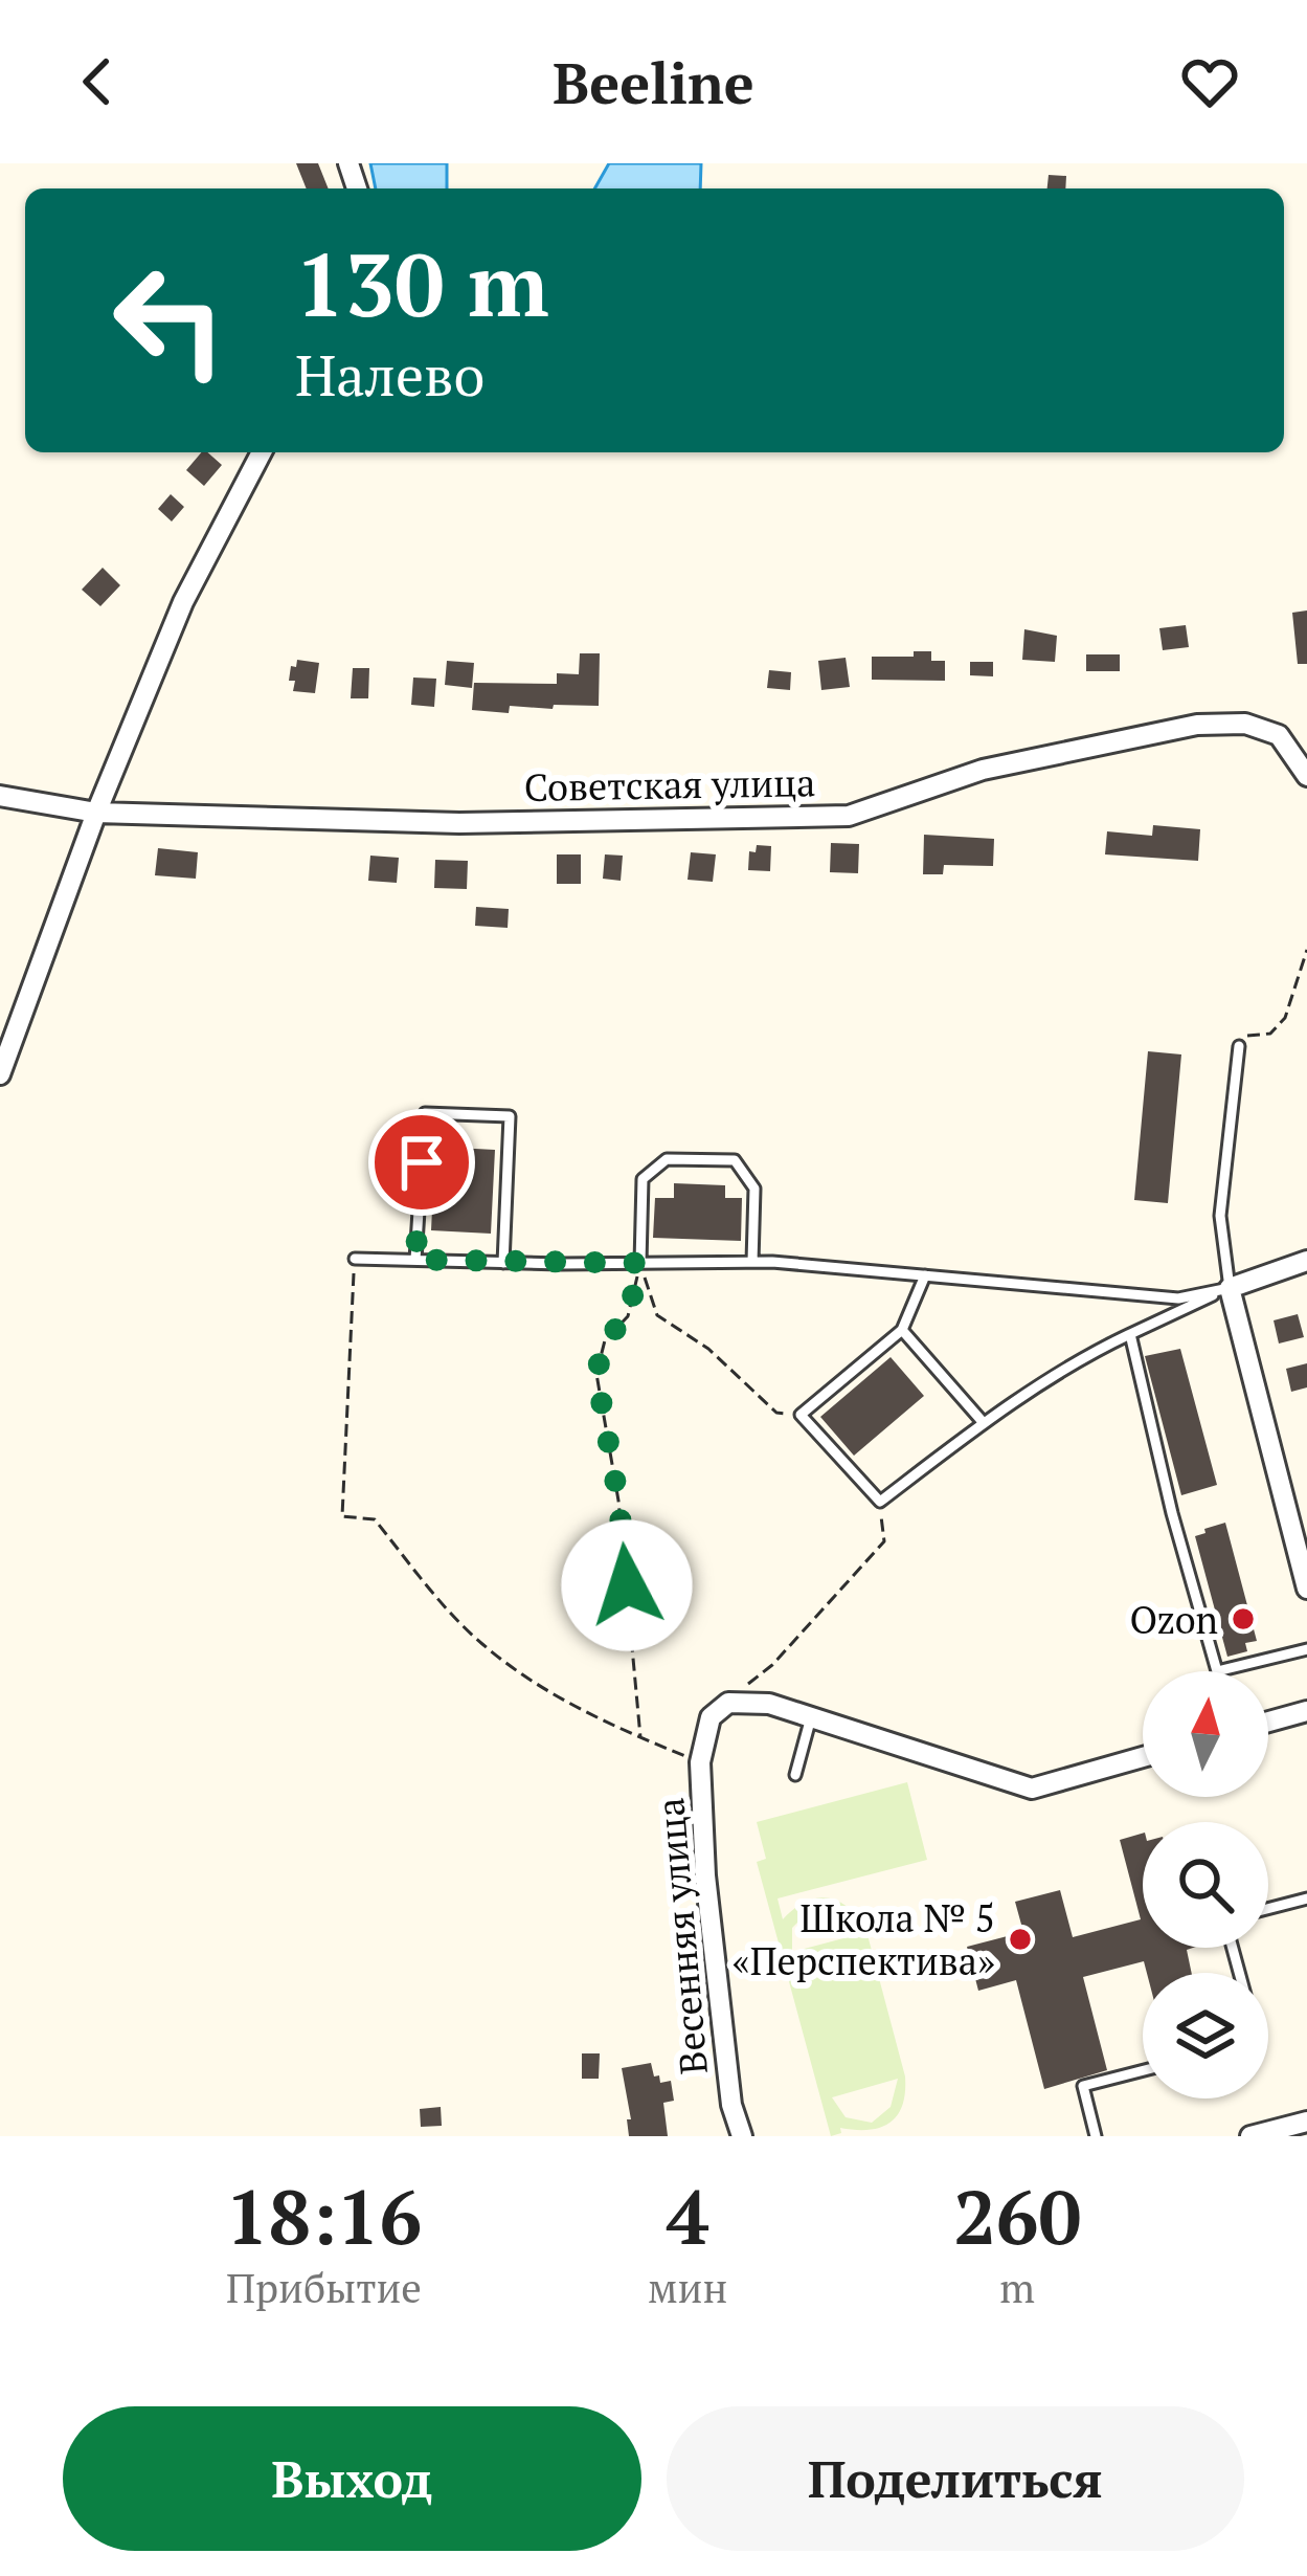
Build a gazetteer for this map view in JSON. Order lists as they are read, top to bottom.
{
  "streets": {
    "street": ["Советская улица", "Весенняя улица"]
  },
  "places": ["Ozon", "Школа № 5 «Перспектива»"],
  "north": "top",
  "page": {
    "header": "Beeline",
    "turn": ["130 m", "Налево"],
    "eta": [
      "18:16",
      "Прибытие",
      "4",
      "мин",
      "260",
      "m"
    ],
    "buttons": ["Выход", "Поделиться"]
  }
}
